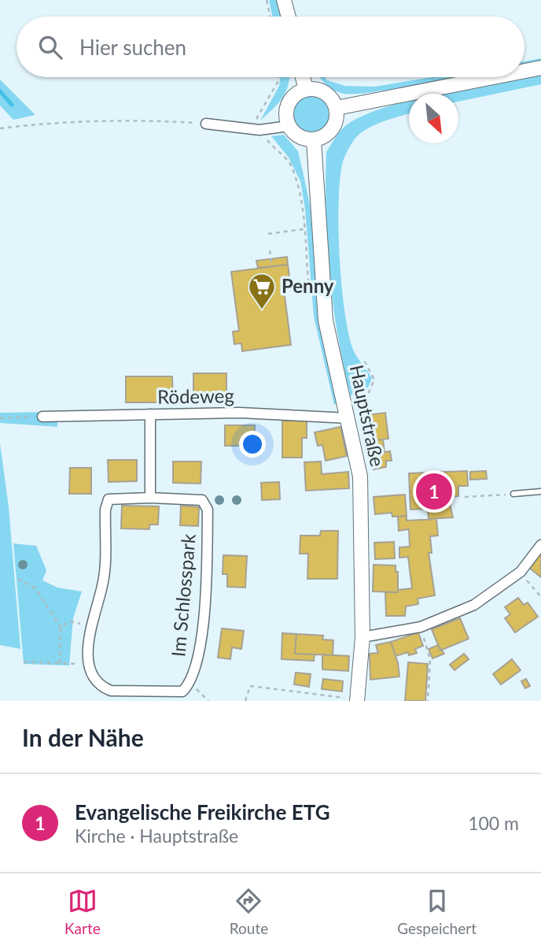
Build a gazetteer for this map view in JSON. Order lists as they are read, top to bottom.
{
  "streets": {
    "main road": ["Hauptstraße"],
    "street": ["Rödeweg", "Im Schlosspark"]
  },
  "crossings": [
    ["Rödeweg", "Hauptstraße"]
  ],
  "places": {
    "supermarket": ["Penny"]
  },
  "north": "bottom right",
  "page": {
    "search": "Hier suchen",
    "pins": "1",
    "heading": "In der Nähe",
    "list": [
      {
        "mark": "1",
        "name": "Evangelische Freikirche ETG",
        "note": "Kirche · Hauptstraße",
        "value": "100 m"
      }
    ],
    "nav": ["Karte", "Route", "Gespeichert"]
  }
}
